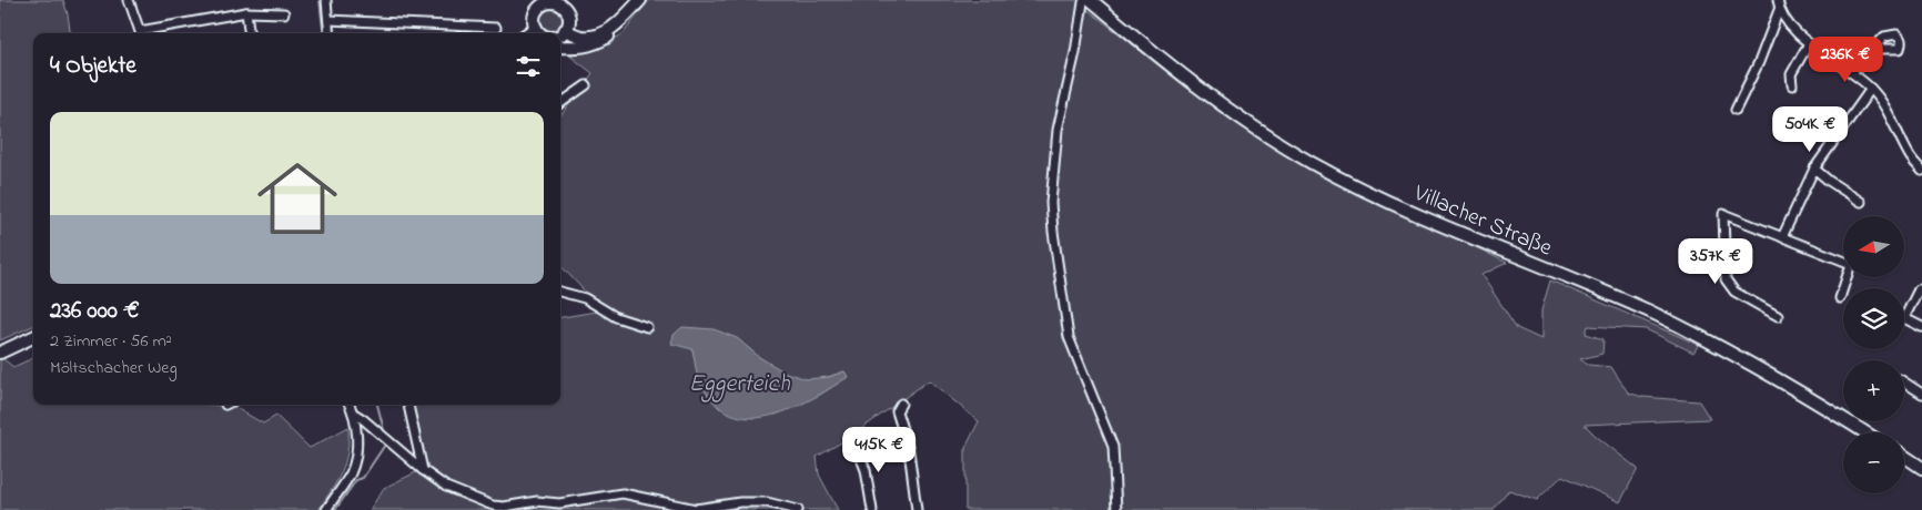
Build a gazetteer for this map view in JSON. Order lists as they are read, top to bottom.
{
  "streets": {
    "main road": ["Villacher Straße"]
  },
  "water": ["Eggerteich"],
  "north": "left",
  "page": {
    "heading": "4 Objekte",
    "price": [
      "236K €",
      "504K €",
      "357K €",
      "415K €"
    ],
    "list": [
      {
        "name": "236 000 €",
        "note": "2 Zimmer · 56 m² · Möltschacher Weg"
      }
    ],
    "map_buttons": ["+", "−"]
  }
}
